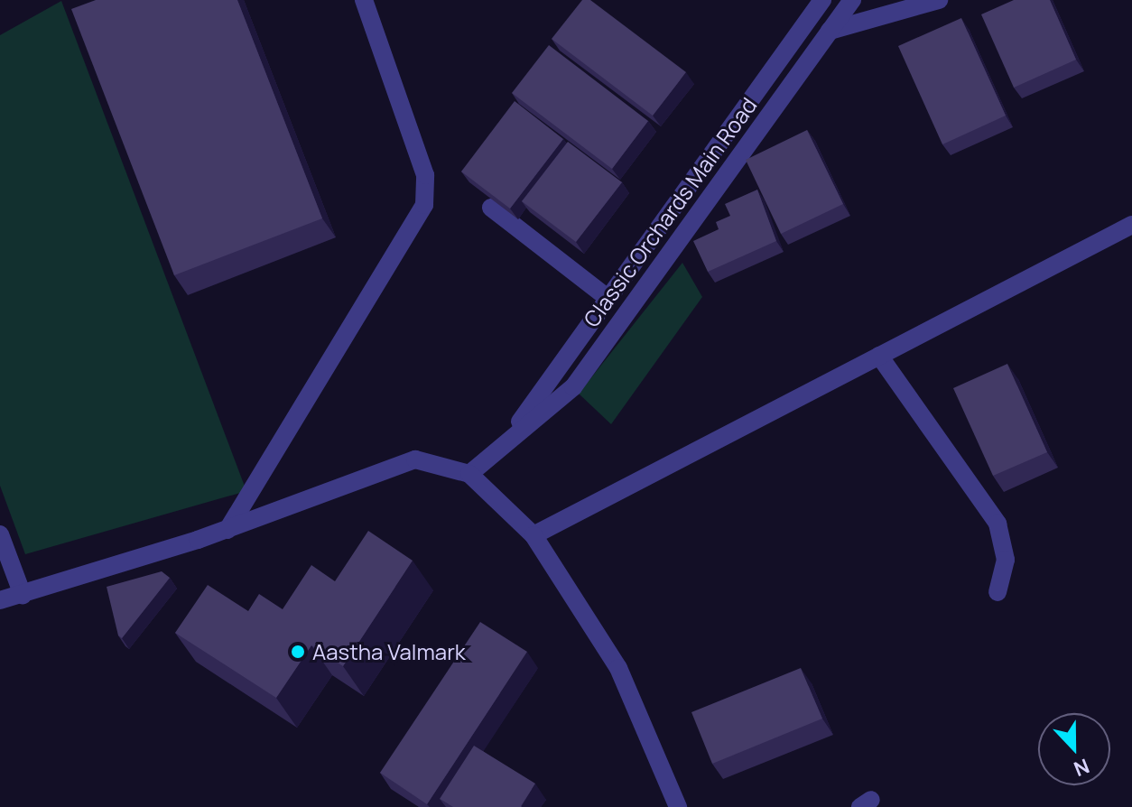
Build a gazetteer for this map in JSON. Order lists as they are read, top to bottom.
{
  "streets": {
    "street": ["Classic Orchards Main Road"]
  },
  "places": ["Aastha Valmark"],
  "north": "bottom"
}
